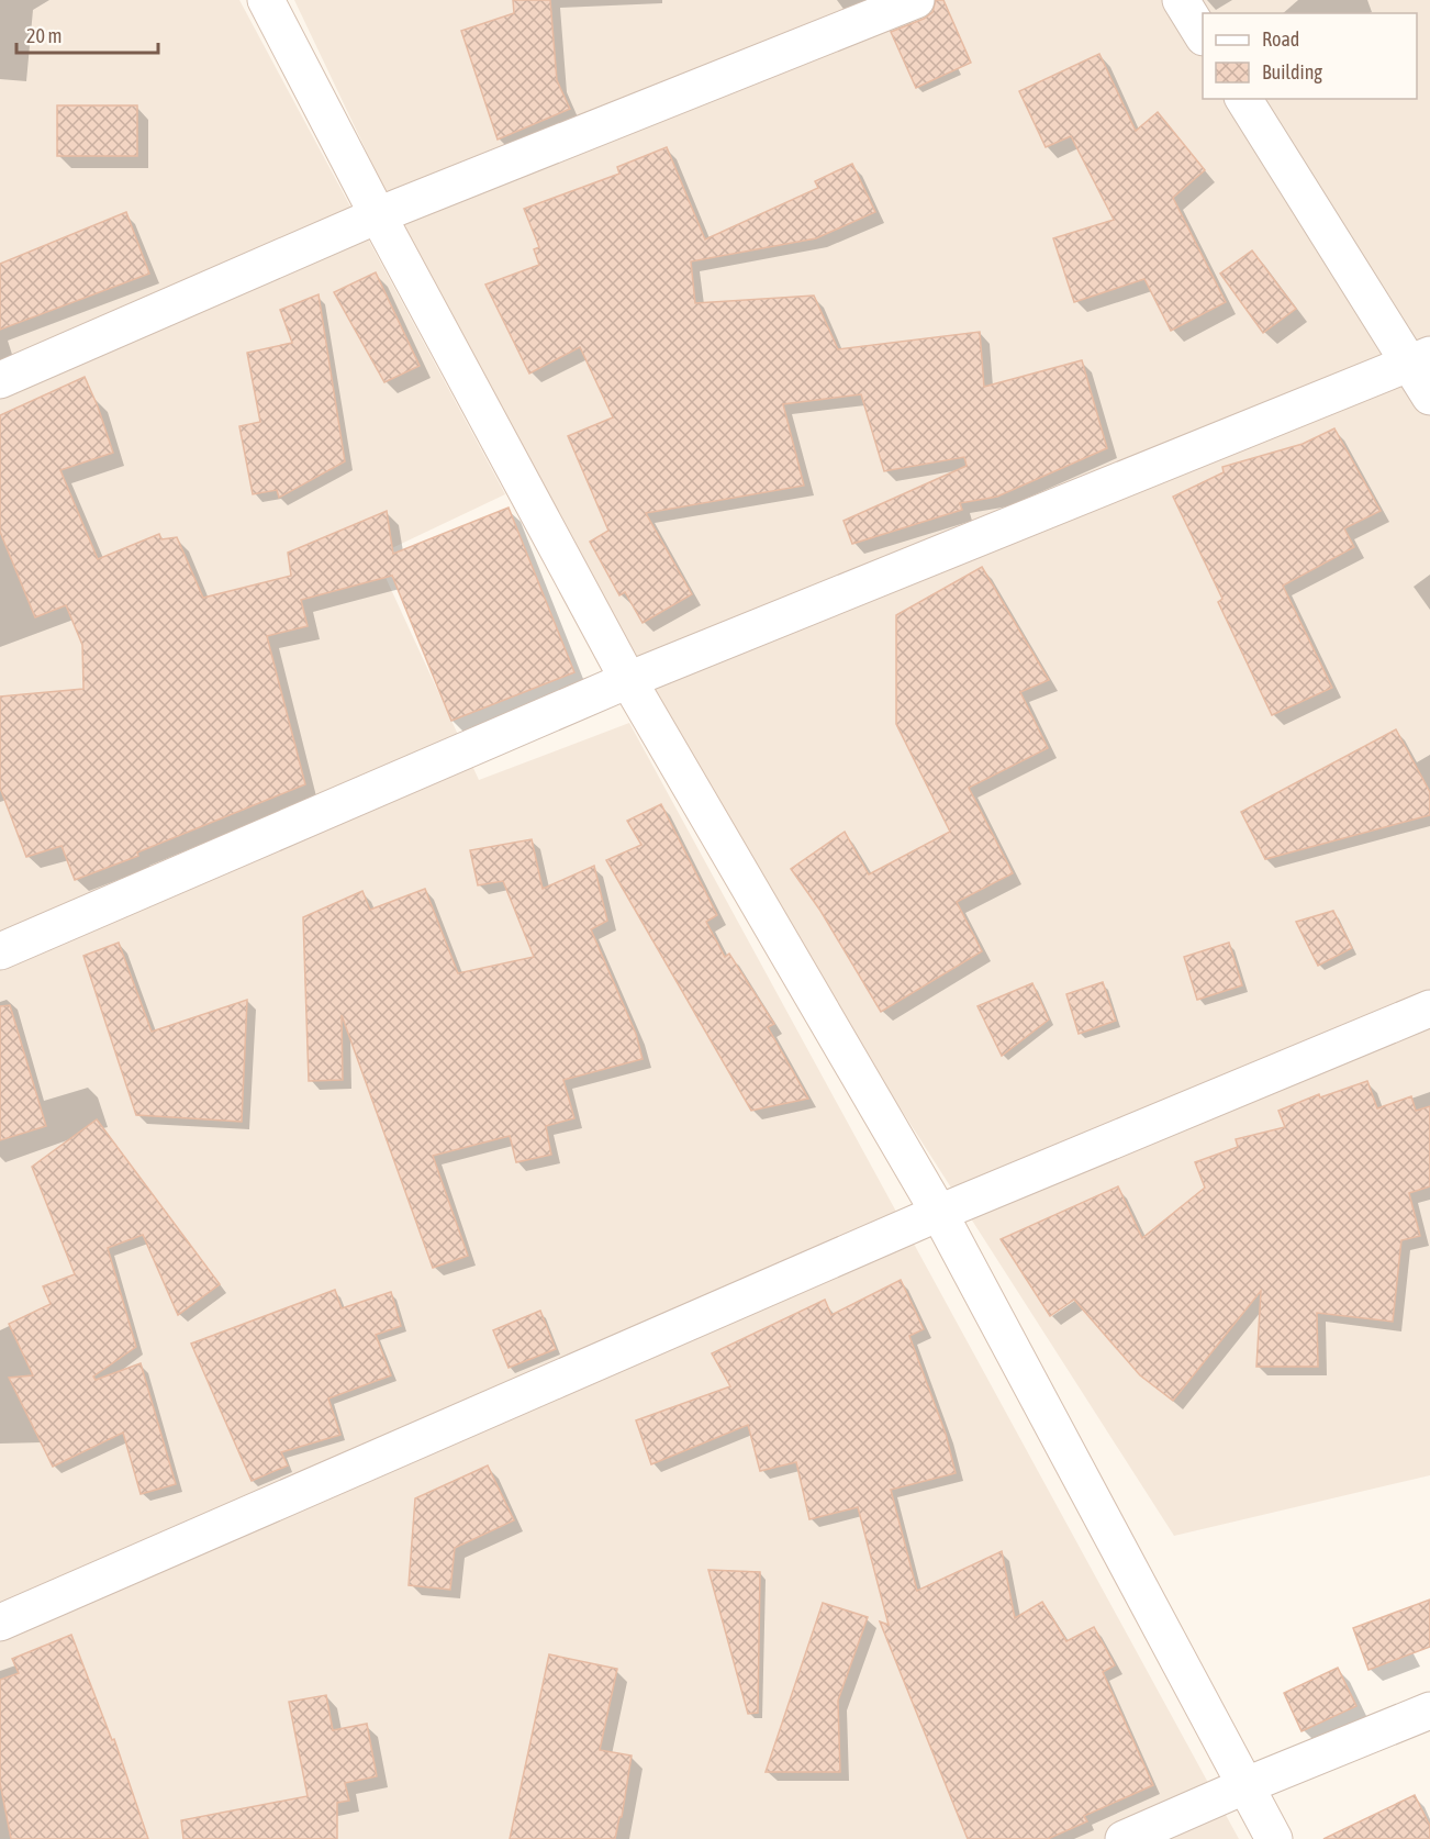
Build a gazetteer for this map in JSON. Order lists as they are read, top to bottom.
{
  "legend": ["Road", "Building"],
  "scale_bar": "20 m"
}
